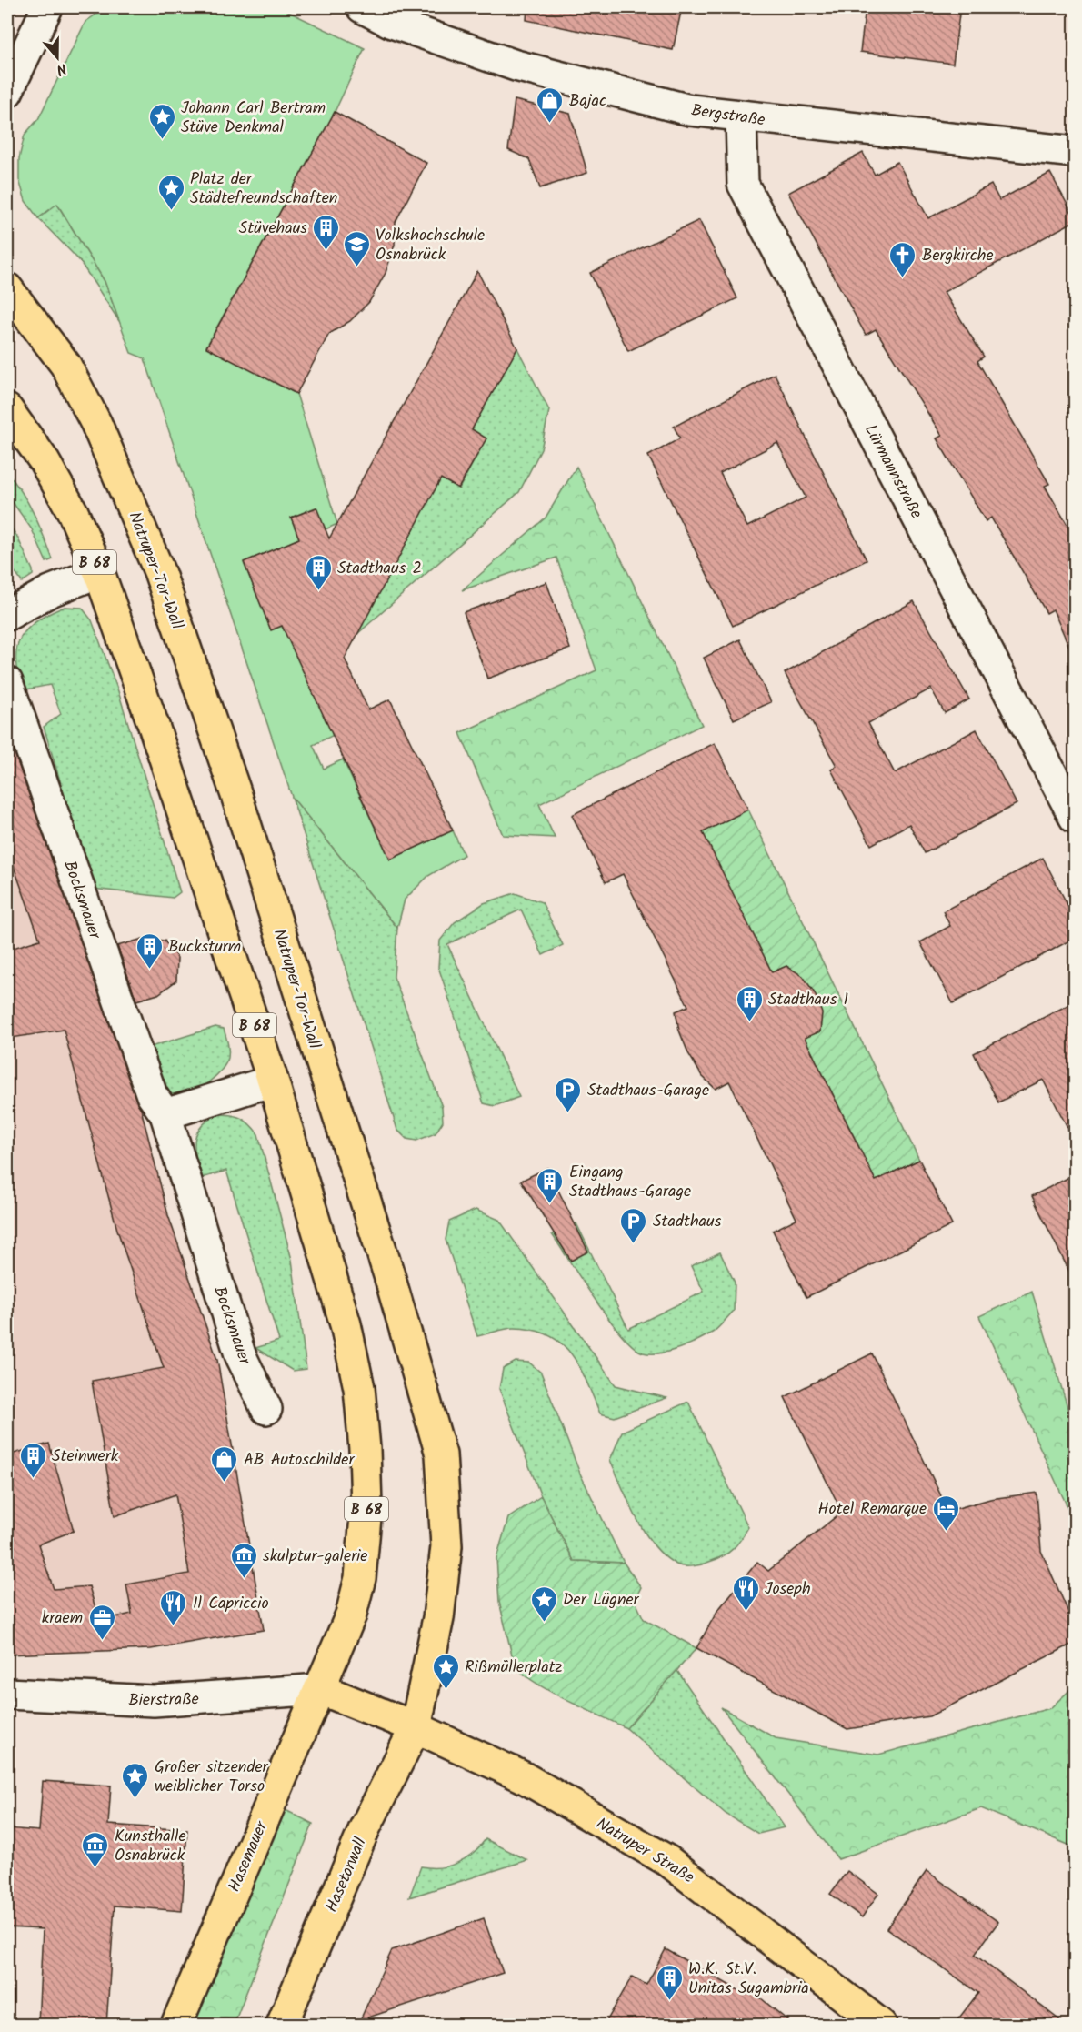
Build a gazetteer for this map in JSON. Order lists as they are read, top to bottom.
{
  "streets": {
    "main road": [
      "B 68",
      "Natruper-Tor-Wall",
      "Natruper Straße",
      "Hasemauer",
      "Hasetorwall"
    ],
    "street": [
      "Bergstraße",
      "Lürmannstraße",
      "Bocksmauer",
      "Bierstraße"
    ]
  },
  "crossings": [
    ["Bergstraße", "Lürmannstraße"],
    ["B 68", "Bierstraße"],
    ["B 68", "Hasemauer"],
    ["Natruper-Tor-Wall", "Natruper Straße"],
    ["Natruper-Tor-Wall", "Hasetorwall"],
    ["Bierstraße", "Hasemauer"],
    ["Natruper Straße", "Hasetorwall"]
  ],
  "places": {
    "shop": ["Bajac", "AB Autoschilder"],
    "place": [
      "Johann Carl Bertram Stüve Denkmal",
      "Platz der Städtefreundschaften",
      "Der Lügner",
      "Rißmüllerplatz",
      "Großer sitzender weiblicher Torso"
    ],
    "building": [
      "Stüvehaus",
      "Stadthaus 2",
      "Bucksturm",
      "Stadthaus 1",
      "Eingang Stadthaus-Garage",
      "Steinwerk",
      "W.K. St.V. Unitas Sugambria"
    ],
    "school or university": ["Volkshochschule Osnabrück"],
    "church": ["Bergkirche"],
    "parking": ["Stadthaus-Garage", "Stadthaus"],
    "hotel": ["Hotel Remarque"],
    "museum": ["skulptur-galerie", "Kunsthalle Osnabrück"],
    "restaurant": ["Joseph", "Il Capriccio"],
    "office": ["kraem"]
  },
  "north": "bottom"
}
